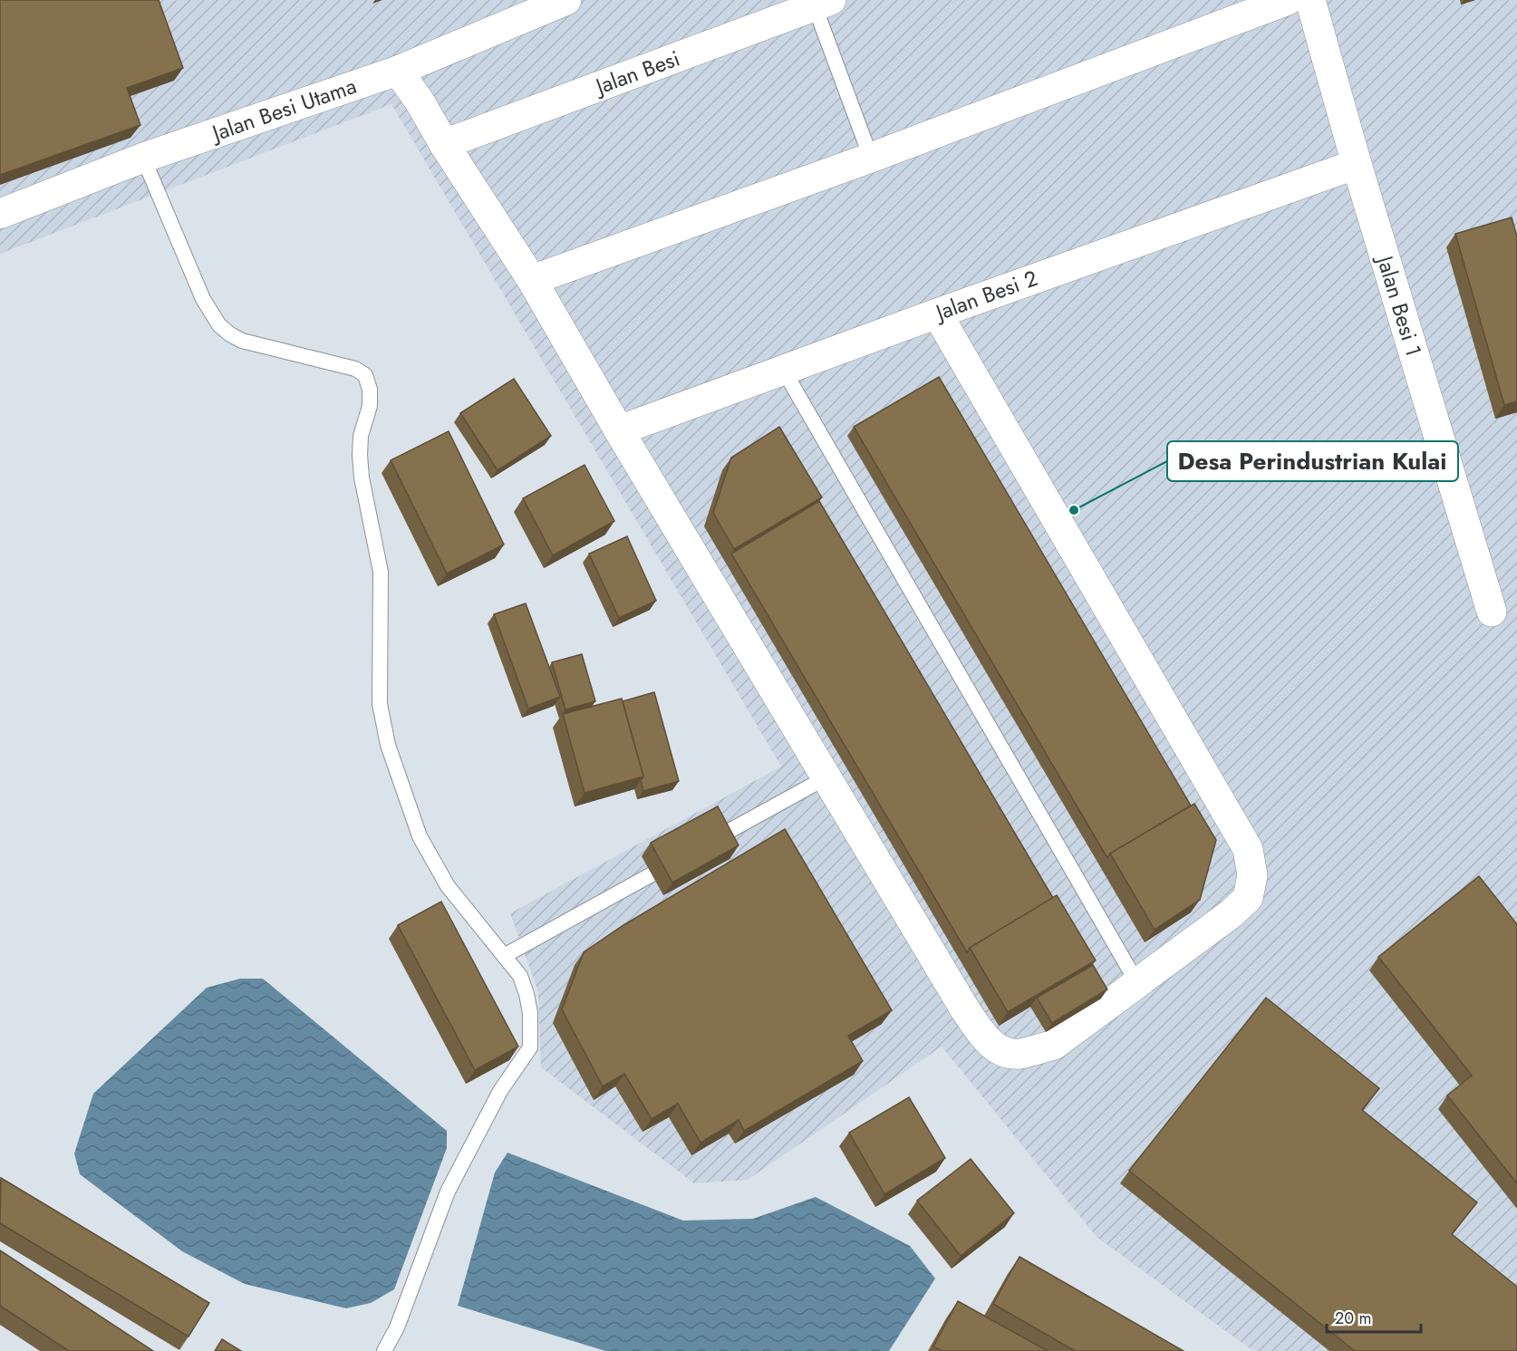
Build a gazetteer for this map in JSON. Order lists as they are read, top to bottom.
{
  "streets": {
    "street": [
      "Jalan Besi",
      "Jalan Besi Utama",
      "Jalan Besi 2",
      "Jalan Besi 1"
    ]
  },
  "crossings": [
    ["Jalan Besi 2", "Jalan Besi 1"]
  ],
  "places": ["Desa Perindustrian Kulai"],
  "scale_bar": "20 m"
}
